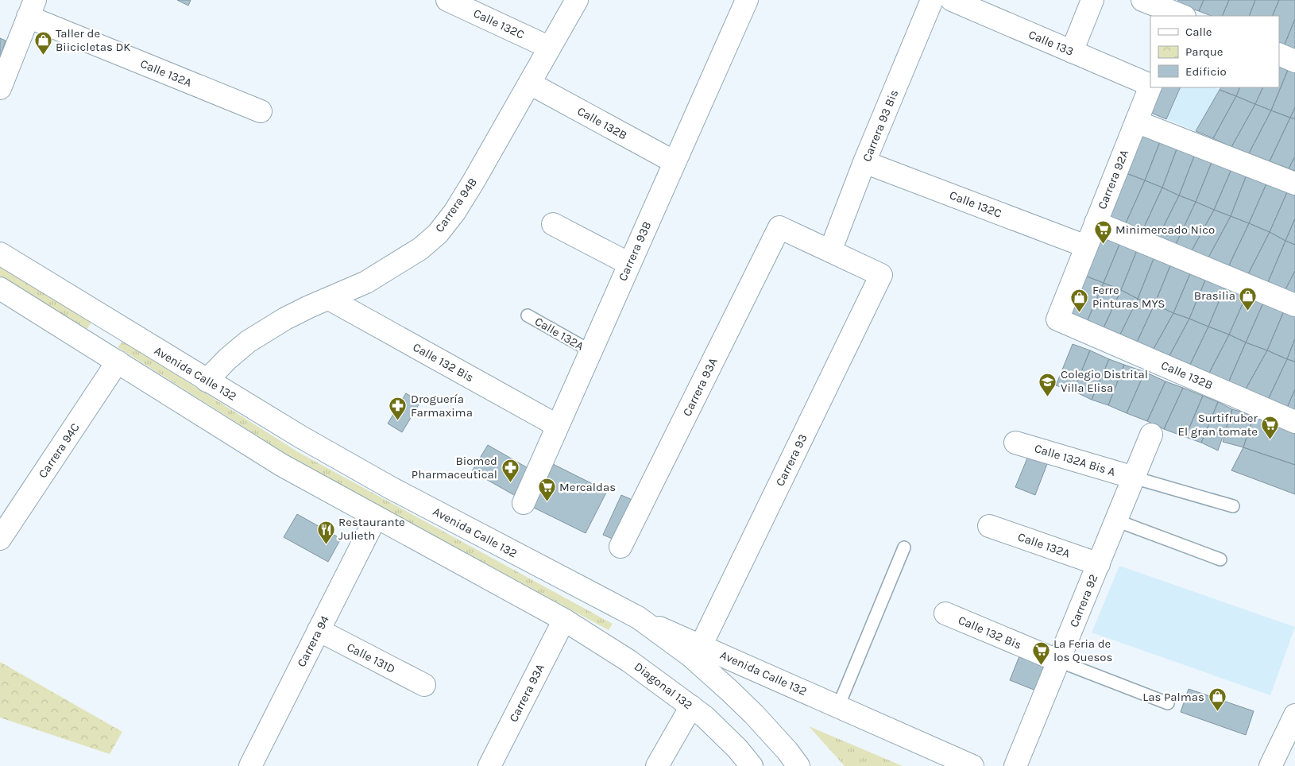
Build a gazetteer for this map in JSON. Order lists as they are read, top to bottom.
{
  "streets": {
    "street": [
      "Calle 132C",
      "Calle 133",
      "Calle 132A",
      "Calle 132B",
      "Carrera 93 Bis",
      "Carrera 92A",
      "Carrera 94B",
      "Carrera 93B",
      "Calle 132 Bis",
      "Avenida Calle 132",
      "Carrera 93A",
      "Carrera 94C",
      "Carrera 93",
      "Calle 132A Bis A",
      "Carrera 92",
      "Carrera 94",
      "Calle 131D",
      "Diagonal 132"
    ]
  },
  "crossings": [
    ["Calle 132C", "Carrera 93 Bis"],
    ["Calle 132C", "Carrera 92A"],
    ["Calle 132C", "Carrera 94B"],
    ["Calle 132A", "Carrera 93B"],
    ["Calle 132A", "Carrera 92"],
    ["Calle 132B", "Carrera 92A"],
    ["Calle 132B", "Carrera 94B"],
    ["Calle 132B", "Carrera 93B"],
    ["Carrera 93 Bis", "Carrera 93A"],
    ["Carrera 93 Bis", "Carrera 93"],
    ["Carrera 94B", "Calle 132 Bis"],
    ["Carrera 94B", "Avenida Calle 132"],
    ["Carrera 93B", "Calle 132 Bis"],
    ["Calle 132 Bis", "Carrera 92"],
    ["Avenida Calle 132", "Carrera 93"],
    ["Carrera 93A", "Carrera 93"],
    ["Carrera 93A", "Diagonal 132"],
    ["Calle 132A Bis A", "Carrera 92"],
    ["Carrera 94", "Calle 131D"]
  ],
  "places": {
    "shop": [
      "Taller de Biicicletas DK",
      "Brasilia",
      "Ferre Pinturas MYS",
      "Las Palmas"
    ],
    "supermarket": [
      "Minimercado Nico",
      "Surtifruber El gran tomate",
      "Mercaldas",
      "La Feria de los Quesos"
    ],
    "school or university": ["Colegio Distrital Villa Elisa"],
    "pharmacy": ["Droguería Farmaxima", "Biomed Pharmaceutical"],
    "restaurant": ["Restaurante Julieth"]
  },
  "legend": ["Calle", "Parque", "Edificio"]
}
